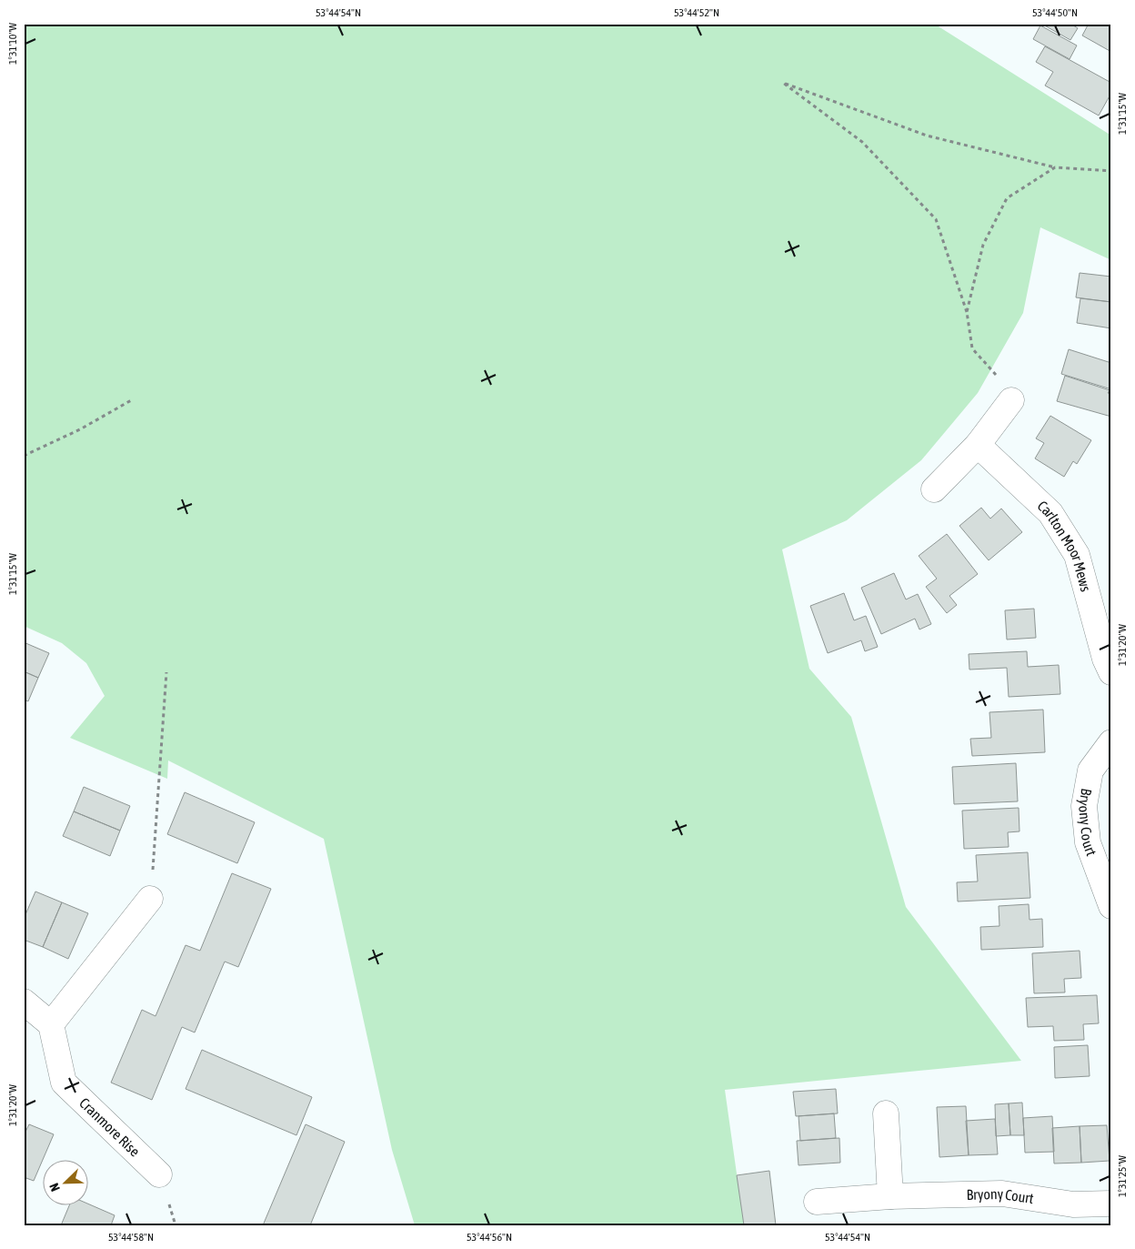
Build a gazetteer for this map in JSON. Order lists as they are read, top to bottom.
{
  "streets": {
    "street": ["Carlton Moor Mews", "Bryony Court", "Cranmore Rise"]
  },
  "north": "bottom left",
  "coordinates": [
    "53°44'54\"N",
    "53°44'52\"N",
    "53°44'50\"N",
    "1°31'10\"W",
    "1°31'15\"W",
    "1°31'20\"W",
    "1°31'25\"W",
    "53°44'58\"N",
    "53°44'56\"N"
  ]
}
